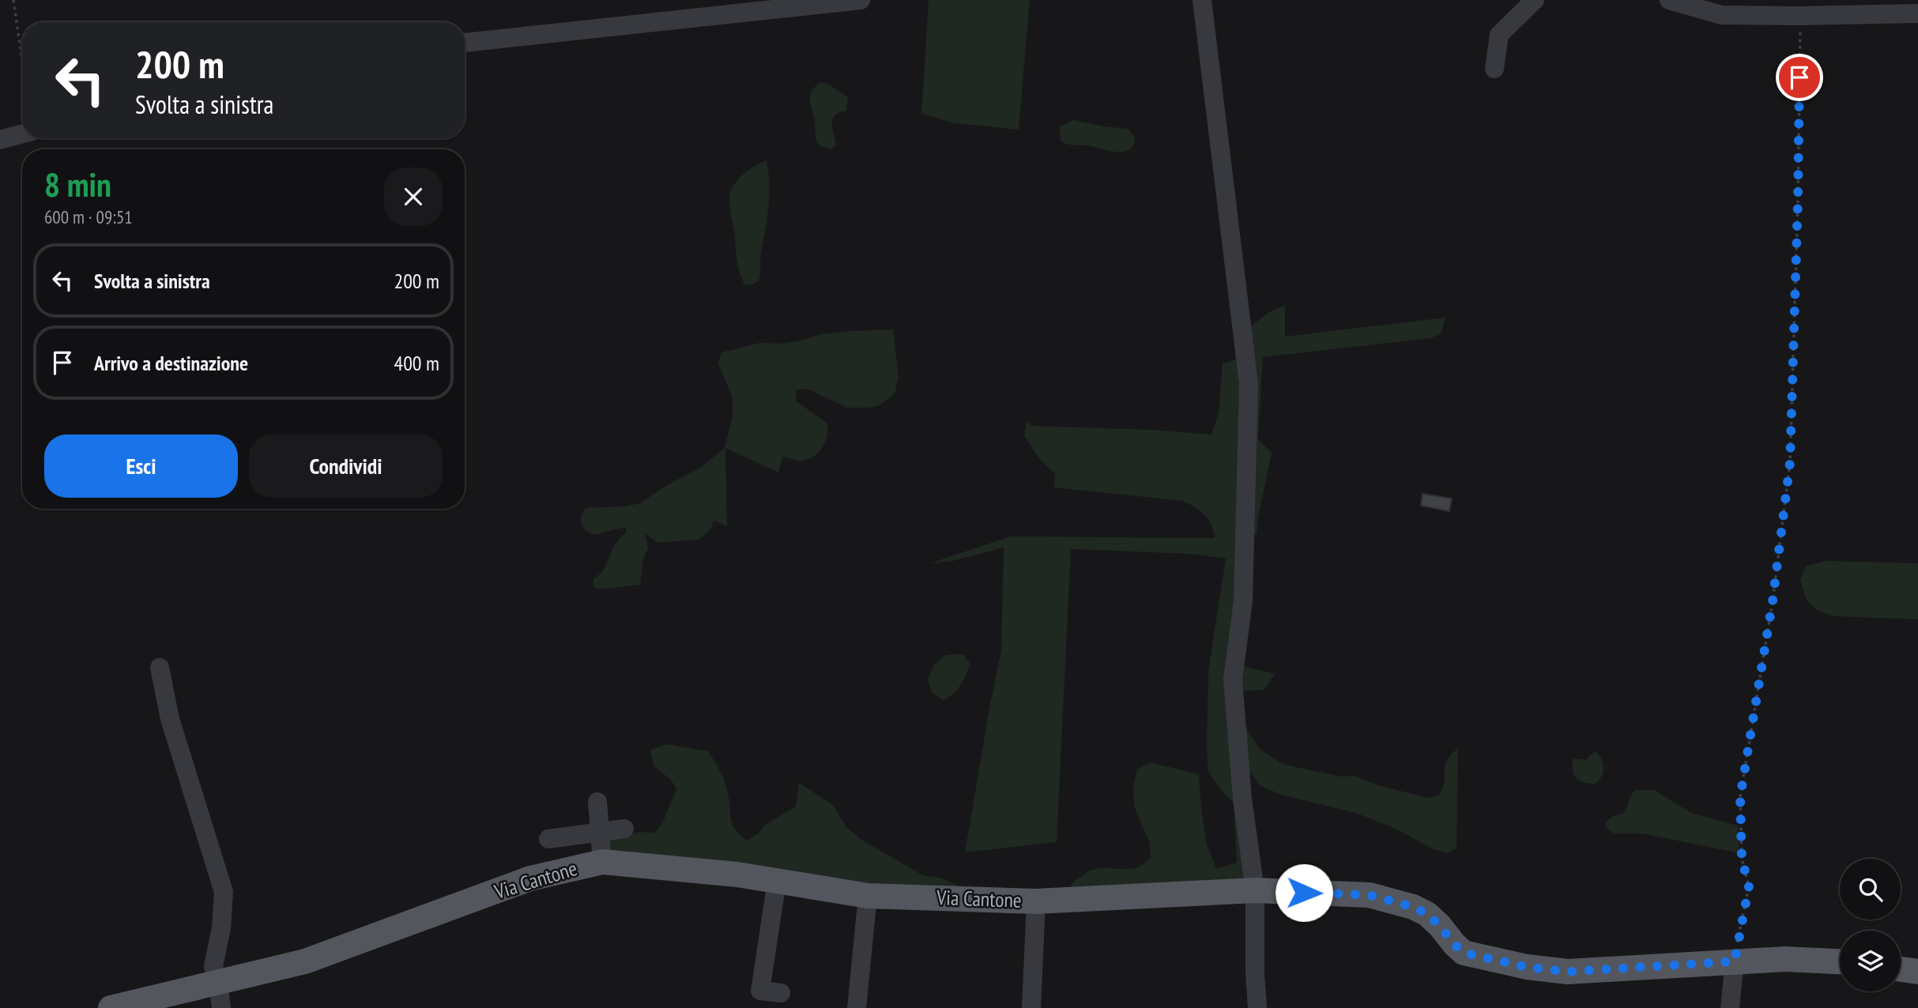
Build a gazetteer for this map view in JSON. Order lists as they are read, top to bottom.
{
  "streets": {
    "main road": ["Via Cantone"]
  },
  "page": {
    "turn": ["200 m", "Svolta a sinistra"],
    "heading": ["8 min", "600 m · 09:51"],
    "list": [
      {
        "name": "Svolta a sinistra",
        "value": "200 m"
      },
      {
        "name": "Arrivo a destinazione",
        "value": "400 m"
      }
    ],
    "buttons": ["Esci", "Condividi"]
  }
}
